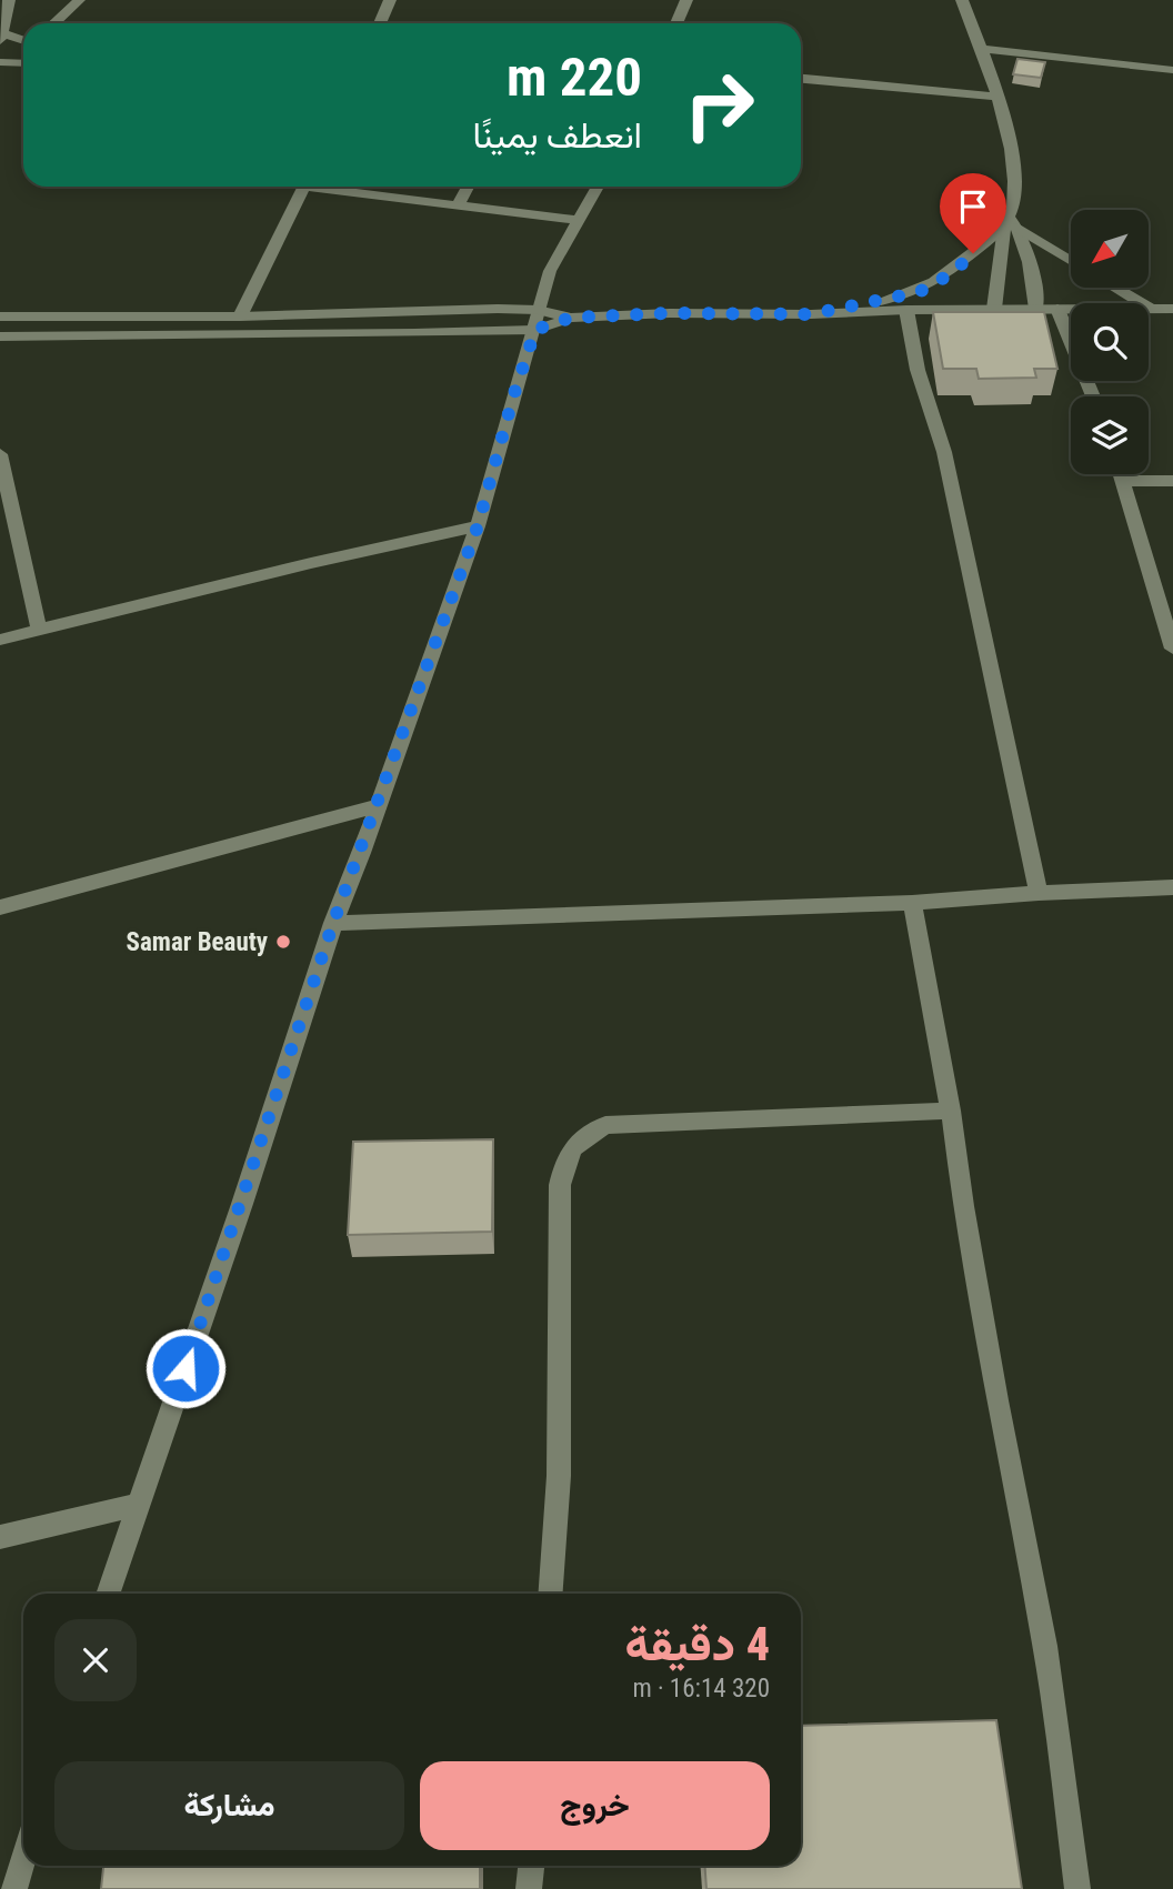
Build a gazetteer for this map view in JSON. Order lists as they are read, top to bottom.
{
  "places": ["Samar Beauty"],
  "north": "bottom left",
  "page": {
    "turn": ["220 m", "انعطف يمينًا"],
    "heading": ["4 دقيقة", "320 m · 16:14"],
    "buttons": ["خروج", "مشاركة"]
  }
}
